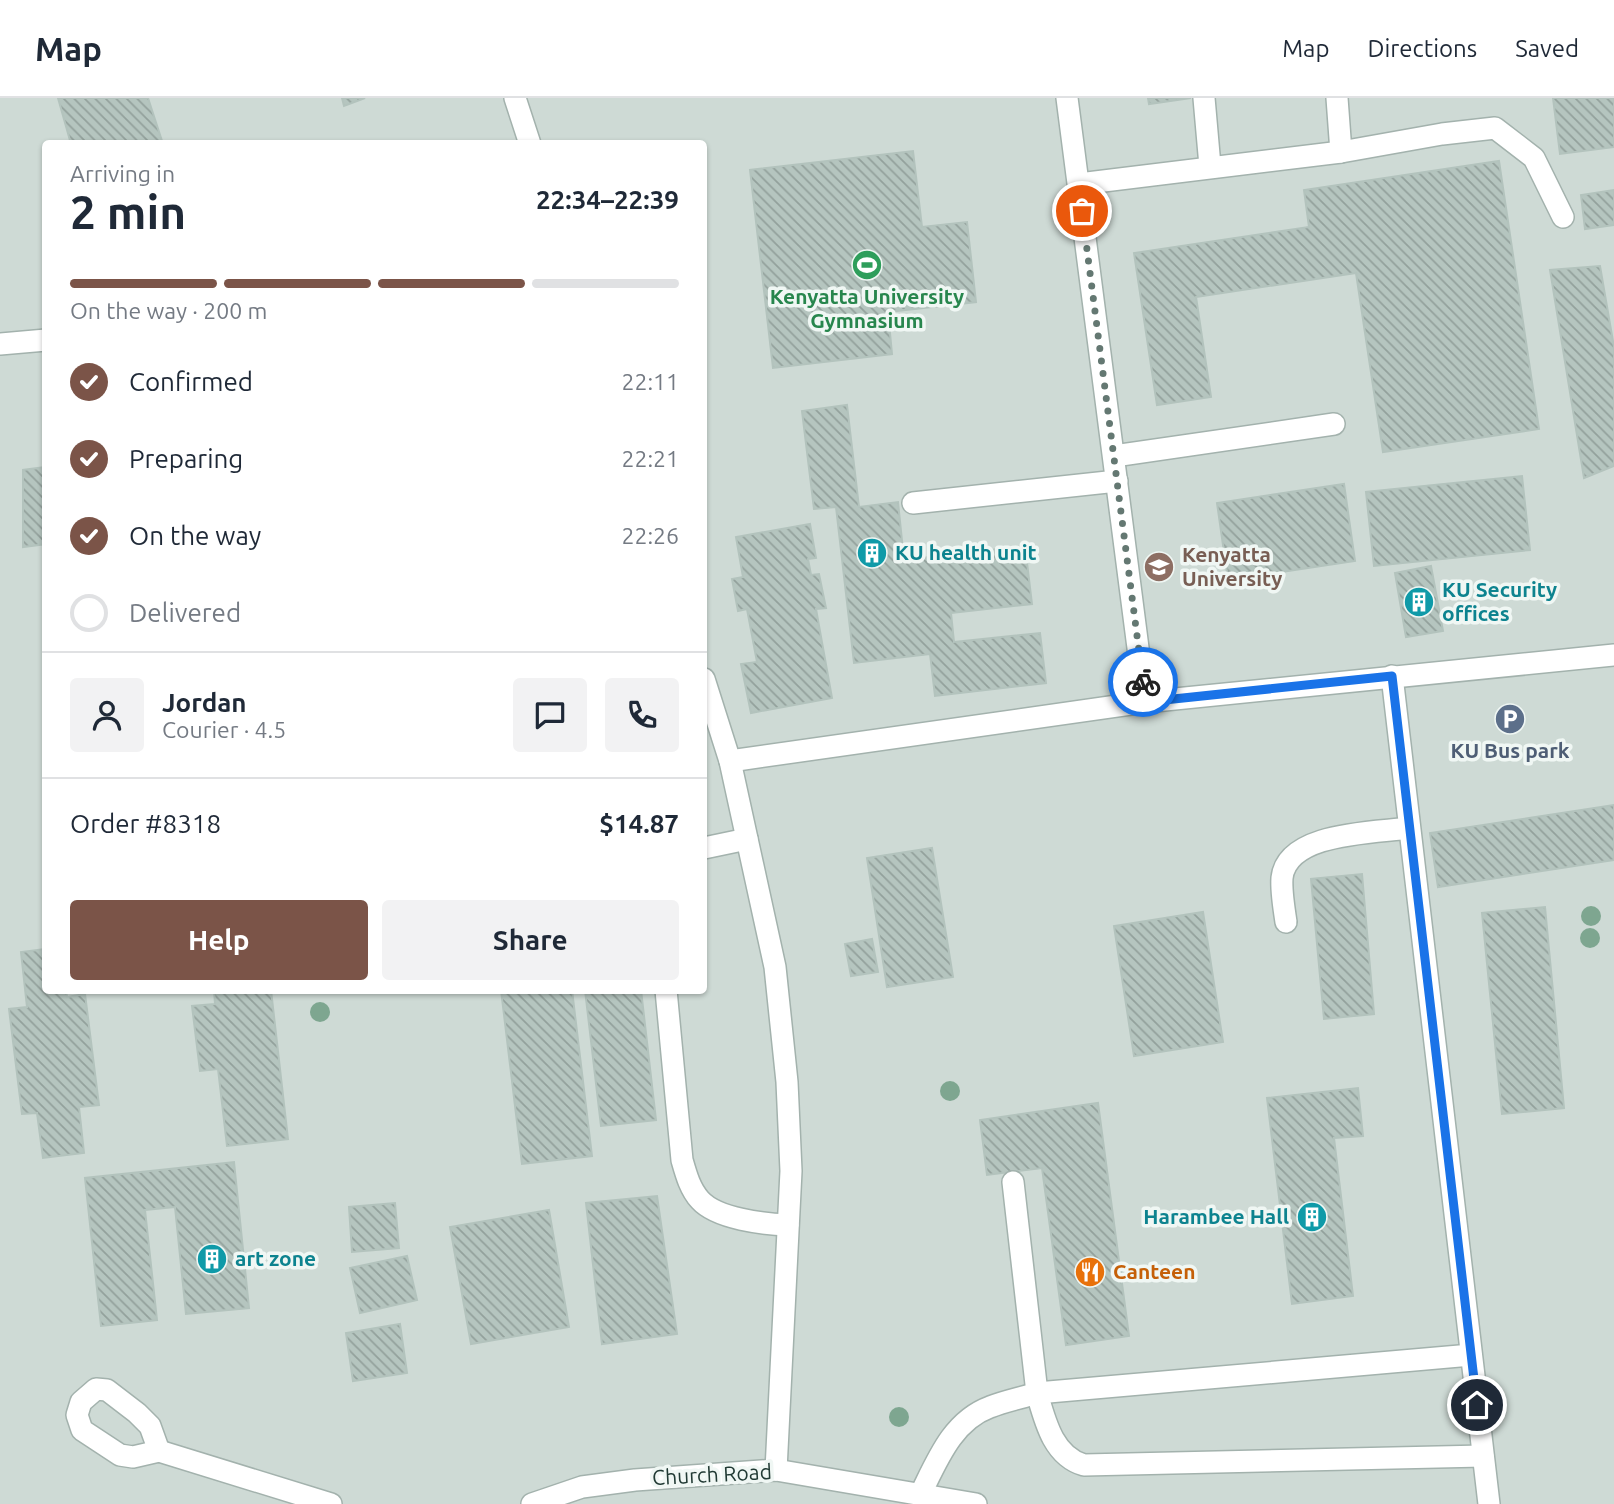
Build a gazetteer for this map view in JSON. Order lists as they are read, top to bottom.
{
  "streets": {
    "lane": ["Church Road"]
  },
  "places": {
    "sports": ["Kenyatta University Gymnasium"],
    "building": [
      "KU health unit",
      "KU Security offices",
      "Harambee Hall",
      "art zone"
    ],
    "school or university": ["Kenyatta University"],
    "parking": ["KU Bus park"],
    "restaurant": ["Canteen"]
  },
  "page": {
    "header": "Map",
    "nav": ["Map", "Directions", "Saved"],
    "heading": ["2 min", "Arriving in", "22:34–22:39"],
    "panel": [
      "Jordan",
      "Courier · 4.5",
      "Order #8318",
      "$14.87"
    ],
    "bar": "On the way · 200 m",
    "list": [
      ["Confirmed", "22:11"],
      ["Preparing", "22:21"],
      ["On the way", "22:26"],
      "Delivered"
    ],
    "buttons": ["Help", "Share"]
  }
}
